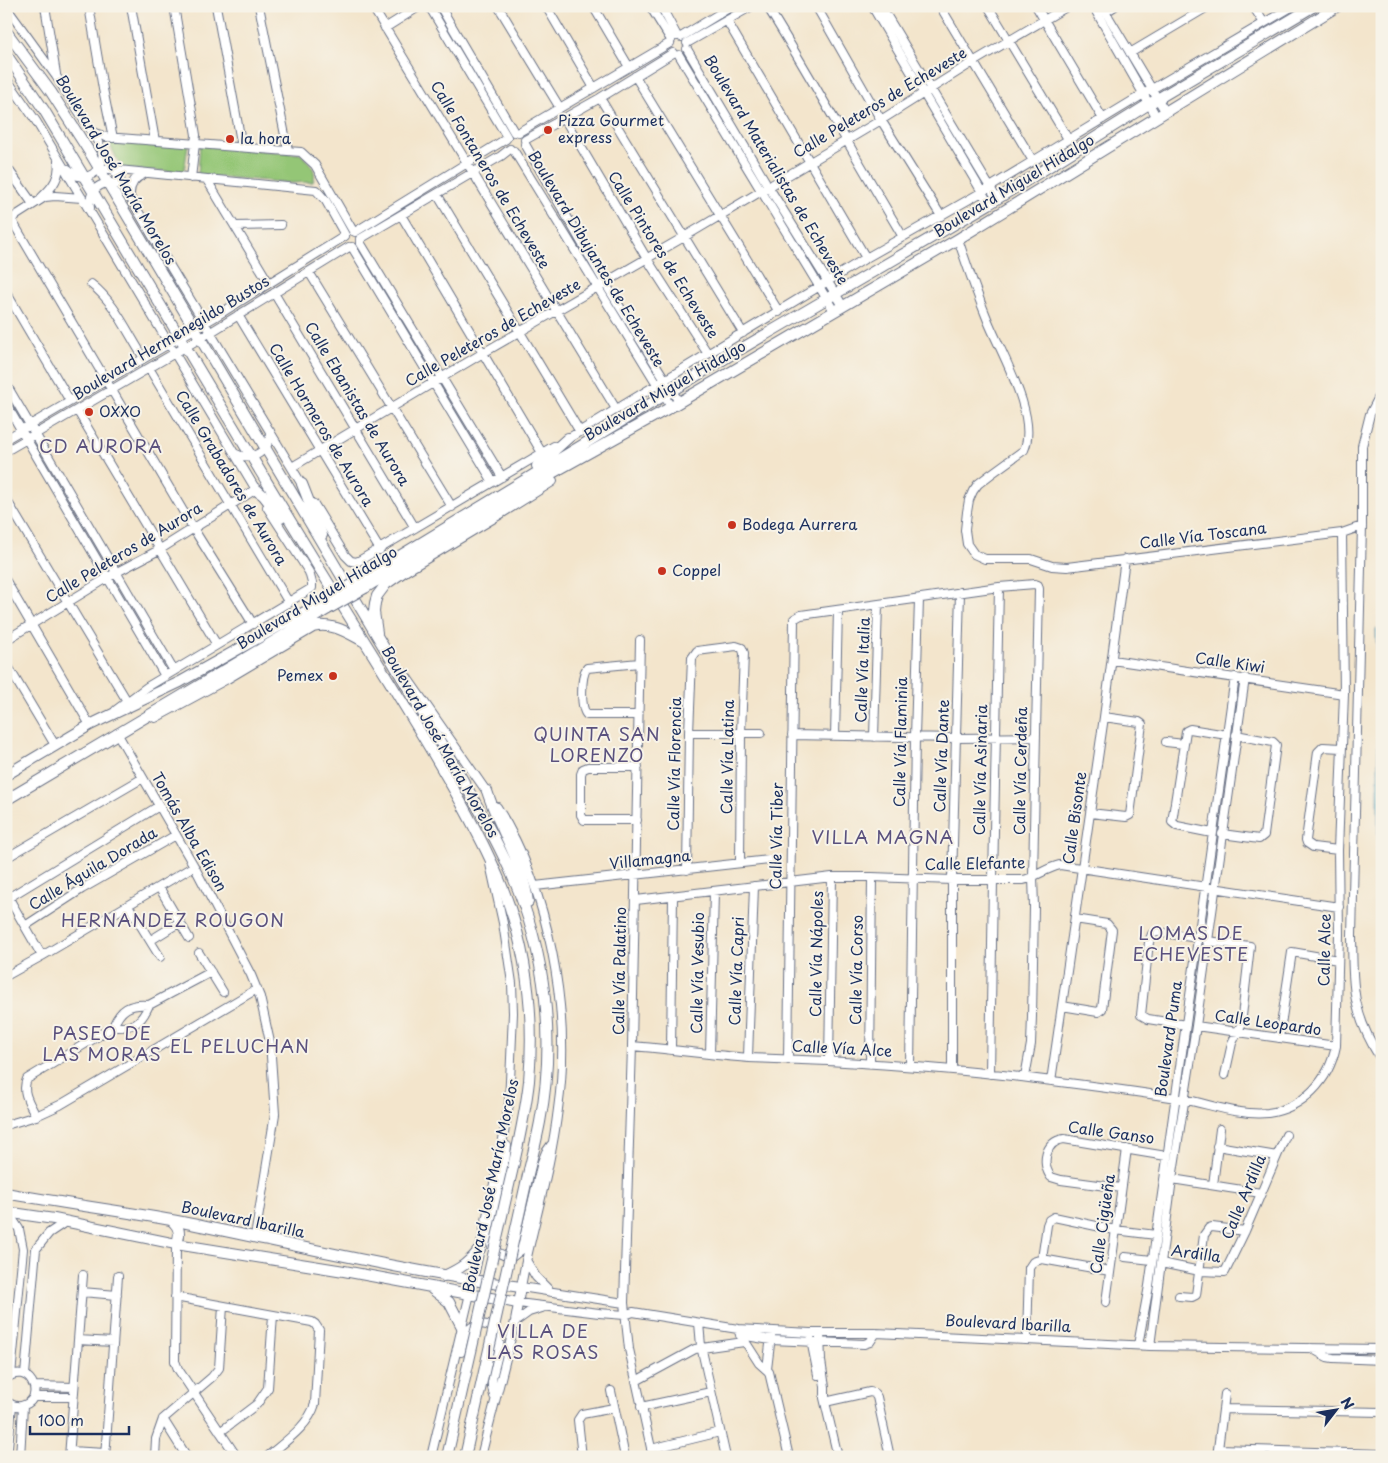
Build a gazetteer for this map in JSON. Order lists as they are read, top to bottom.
{
  "streets": {
    "main road": ["Boulevard José María Morelos", "Boulevard Miguel Hidalgo", "Boulevard Ibarilla"],
    "street": [
      "Calle Peleteros de Echeveste",
      "Boulevard Materialistas de Echeveste",
      "Calle Fontaneros de Echeveste",
      "Calle Pintores de Echeveste",
      "Boulevard Dibujantes de Echeveste",
      "Boulevard Hermenegildo Bustos",
      "Calle Ebanistas de Aurora",
      "Calle Hormeros de Aurora",
      "Calle Grabadores de Aurora",
      "Calle Vía Toscana",
      "Calle Peleteros de Aurora",
      "Calle Kiwi",
      "Calle Vía Italia",
      "Calle Vía Flaminia",
      "Calle Vía Dante",
      "Calle Vía Latina",
      "Calle Vía Florencia",
      "Calle Vía Asinaria",
      "Calle Vía Cerdeña",
      "Calle Bisonte",
      "Tomás Alba Edison",
      "Calle Vía Tiber",
      "Villamagna",
      "Calle Elefante",
      "Calle Águila Dorada",
      "Calle Alce",
      "Calle Vía Nápoles",
      "Calle Vía Corso",
      "Calle Vía Palatino",
      "Calle Vía Capri",
      "Calle Vía Vesubio",
      "Calle Leopardo",
      "Boulevard Puma",
      "Calle Vía Alce",
      "Calle Ganso",
      "Calle Ardilla",
      "Calle Cigüeña",
      "Ardilla"
    ]
  },
  "crossings": [
    ["Calle Peleteros de Echeveste", "Boulevard Materialistas de Echeveste"],
    ["Calle Peleteros de Echeveste", "Calle Fontaneros de Echeveste"],
    ["Calle Peleteros de Echeveste", "Calle Pintores de Echeveste"],
    ["Calle Peleteros de Echeveste", "Boulevard Dibujantes de Echeveste"],
    ["Calle Peleteros de Echeveste", "Calle Ebanistas de Aurora"],
    ["Calle Peleteros de Echeveste", "Calle Hormeros de Aurora"],
    ["Boulevard José María Morelos", "Boulevard Hermenegildo Bustos"],
    ["Boulevard José María Morelos", "Villamagna"],
    ["Boulevard José María Morelos", "Boulevard Ibarilla"],
    ["Boulevard Materialistas de Echeveste", "Boulevard Miguel Hidalgo"],
    ["Boulevard Materialistas de Echeveste", "Boulevard Hermenegildo Bustos"],
    ["Calle Fontaneros de Echeveste", "Boulevard Miguel Hidalgo"],
    ["Calle Fontaneros de Echeveste", "Boulevard Hermenegildo Bustos"],
    ["Boulevard Miguel Hidalgo", "Calle Pintores de Echeveste"],
    ["Boulevard Miguel Hidalgo", "Boulevard Dibujantes de Echeveste"],
    ["Boulevard Miguel Hidalgo", "Calle Ebanistas de Aurora"],
    ["Boulevard Miguel Hidalgo", "Calle Hormeros de Aurora"],
    ["Boulevard Miguel Hidalgo", "Calle Vía Toscana"],
    ["Boulevard Miguel Hidalgo", "Tomás Alba Edison"],
    ["Boulevard Dibujantes de Echeveste", "Boulevard Hermenegildo Bustos"],
    ["Boulevard Hermenegildo Bustos", "Calle Ebanistas de Aurora"],
    ["Boulevard Hermenegildo Bustos", "Calle Hormeros de Aurora"],
    ["Boulevard Hermenegildo Bustos", "Calle Grabadores de Aurora"],
    ["Calle Grabadores de Aurora", "Calle Peleteros de Aurora"],
    ["Calle Vía Toscana", "Calle Bisonte"],
    ["Calle Vía Toscana", "Calle Alce"],
    ["Calle Kiwi", "Calle Bisonte"],
    ["Calle Kiwi", "Calle Alce"],
    ["Calle Kiwi", "Boulevard Puma"],
    ["Calle Vía Flaminia", "Calle Elefante"],
    ["Calle Vía Flaminia", "Calle Vía Alce"],
    ["Calle Vía Dante", "Calle Elefante"],
    ["Calle Vía Dante", "Calle Vía Alce"],
    ["Calle Vía Latina", "Calle Vía Florencia"],
    ["Calle Vía Latina", "Villamagna"],
    ["Calle Vía Florencia", "Villamagna"],
    ["Calle Vía Asinaria", "Calle Vía Cerdeña"],
    ["Calle Vía Asinaria", "Calle Elefante"],
    ["Calle Vía Asinaria", "Calle Vía Alce"],
    ["Calle Vía Cerdeña", "Calle Elefante"],
    ["Calle Vía Cerdeña", "Calle Vía Alce"],
    ["Calle Bisonte", "Calle Elefante"],
    ["Calle Bisonte", "Calle Alce"],
    ["Calle Bisonte", "Calle Vía Alce"],
    ["Tomás Alba Edison", "Calle Águila Dorada"],
    ["Tomás Alba Edison", "Boulevard Ibarilla"],
    ["Calle Vía Tiber", "Calle Elefante"],
    ["Calle Vía Tiber", "Calle Vía Alce"],
    ["Villamagna", "Calle Vía Palatino"],
    ["Calle Elefante", "Calle Alce"],
    ["Calle Elefante", "Calle Vía Nápoles"],
    ["Calle Elefante", "Calle Vía Corso"],
    ["Calle Elefante", "Calle Vía Palatino"],
    ["Calle Elefante", "Calle Vía Capri"],
    ["Calle Elefante", "Calle Vía Vesubio"],
    ["Calle Elefante", "Boulevard Puma"],
    ["Calle Alce", "Calle Leopardo"],
    ["Calle Alce", "Boulevard Puma"],
    ["Calle Alce", "Calle Vía Alce"],
    ["Calle Vía Nápoles", "Calle Vía Alce"],
    ["Calle Vía Corso", "Calle Vía Alce"],
    ["Calle Vía Palatino", "Calle Vía Alce"],
    ["Calle Vía Palatino", "Boulevard Ibarilla"],
    ["Calle Vía Capri", "Calle Vía Alce"],
    ["Calle Vía Vesubio", "Calle Vía Alce"],
    ["Calle Leopardo", "Boulevard Puma"],
    ["Boulevard Puma", "Calle Ganso"],
    ["Boulevard Puma", "Boulevard Ibarilla"],
    ["Boulevard Puma", "Ardilla"],
    ["Calle Ganso", "Calle Cigüeña"],
    ["Calle Ardilla", "Ardilla"]
  ],
  "districts": [
    "CD AURORA",
    "QUINTA SAN LORENZO",
    "VILLA MAGNA",
    "HERNANDEZ ROUGON",
    "LOMAS DE ECHEVESTE",
    "PASEO DE LAS MORAS",
    "EL PELUCHAN",
    "VILLA DE LAS ROSAS"
  ],
  "places": [
    "Pizza Gourmet express",
    "la hora",
    "OXXO",
    "Bodega Aurrera",
    "Coppel",
    "Pemex"
  ],
  "scale_bar": "100 m",
  "north": "top right"
}
